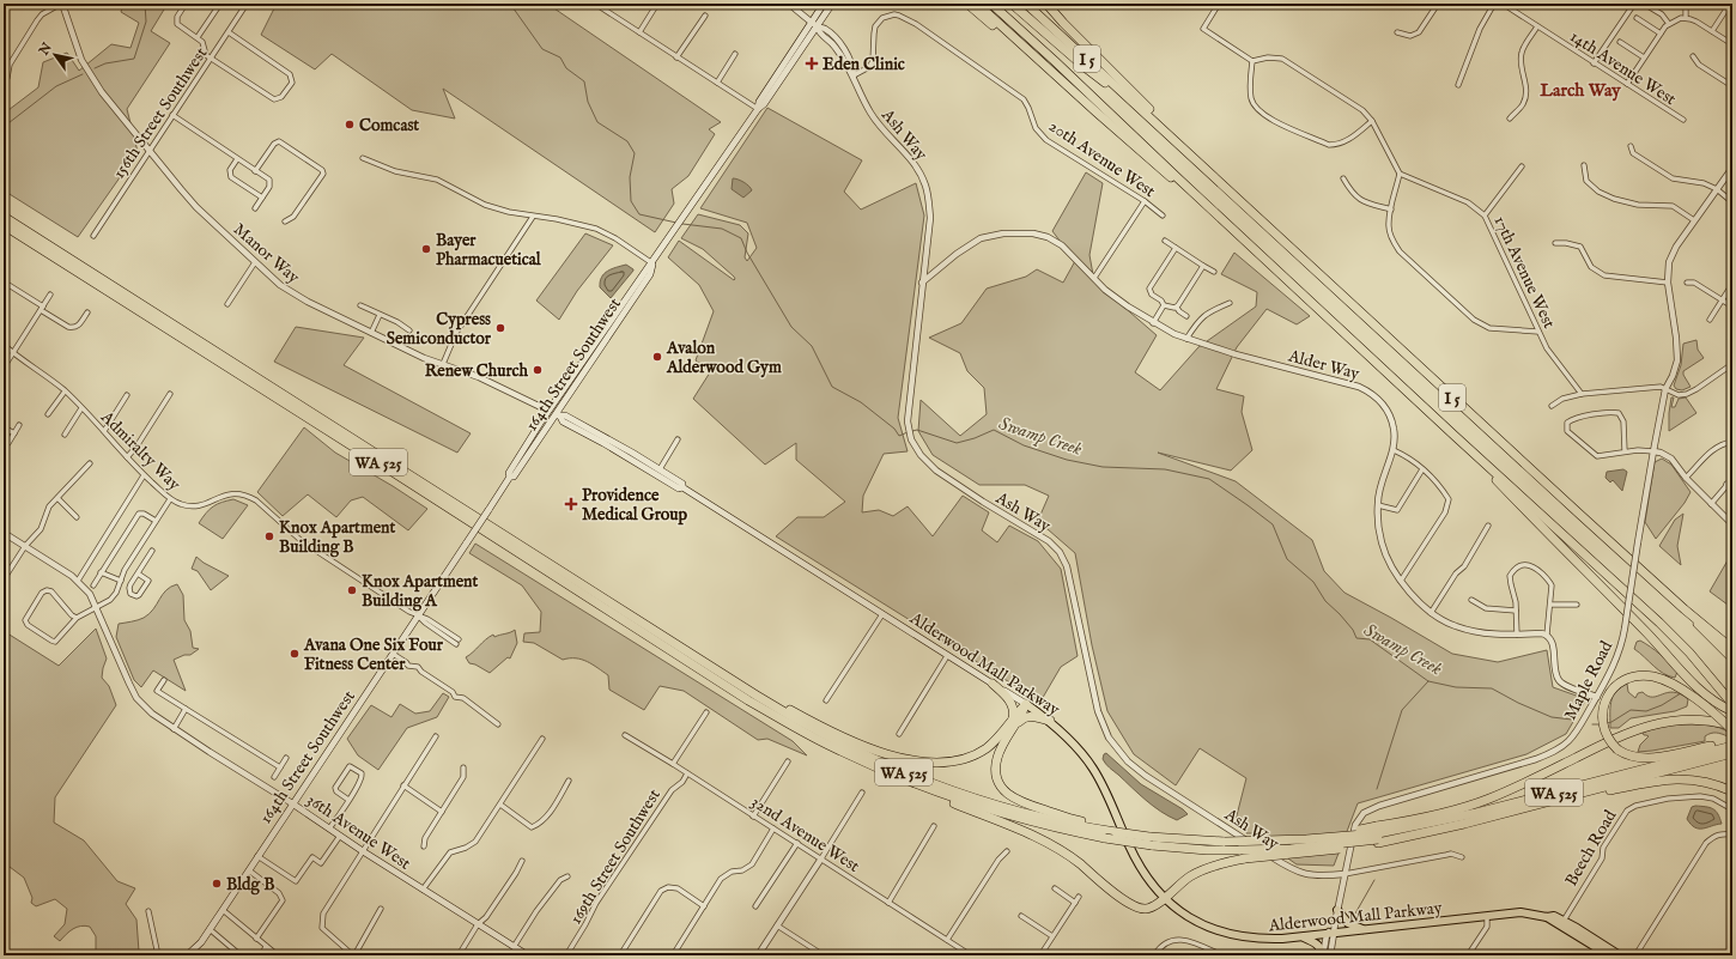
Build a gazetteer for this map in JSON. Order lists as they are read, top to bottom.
{
  "streets": {
    "highway": ["I 5", "WA 525"],
    "main road": ["164th Street Southwest", "Alderwood Mall Parkway", "36th Avenue West"],
    "street": [
      "14th Avenue West",
      "156th Street Southwest",
      "Ash Way",
      "20th Avenue West",
      "Manor Way",
      "17th Avenue West",
      "Alder Way",
      "Admiralty Way",
      "Maple Road",
      "32nd Avenue West",
      "Beech Road",
      "169th Street Southwest"
    ]
  },
  "crossings": [
    ["156th Street Southwest", "Manor Way"],
    ["Ash Way", "20th Avenue West"],
    ["Ash Way", "164th Street Southwest"],
    ["Ash Way", "Alder Way"],
    ["Ash Way", "Maple Road"],
    ["Manor Way", "164th Street Southwest"],
    ["Manor Way", "Alderwood Mall Parkway"],
    ["164th Street Southwest", "Admiralty Way"],
    ["164th Street Southwest", "Alderwood Mall Parkway"],
    ["164th Street Southwest", "36th Avenue West"],
    ["Alderwood Mall Parkway", "Maple Road"],
    ["Alderwood Mall Parkway", "Beech Road"],
    ["32nd Avenue West", "169th Street Southwest"]
  ],
  "districts": ["Larch Way"],
  "water": ["Swamp Creek"],
  "places": {
    "health": ["Eden Clinic", "Providence Medical Group"],
    "other": [
      "Comcast",
      "Bayer Pharmacuetical",
      "Cypress Semiconductor",
      "Avalon Alderwood Gym",
      "Renew Church",
      "Knox Apartment Building B",
      "Knox Apartment Building A",
      "Avana One Six Four Fitness Center",
      "Bldg B"
    ]
  },
  "north": "top left"
}
